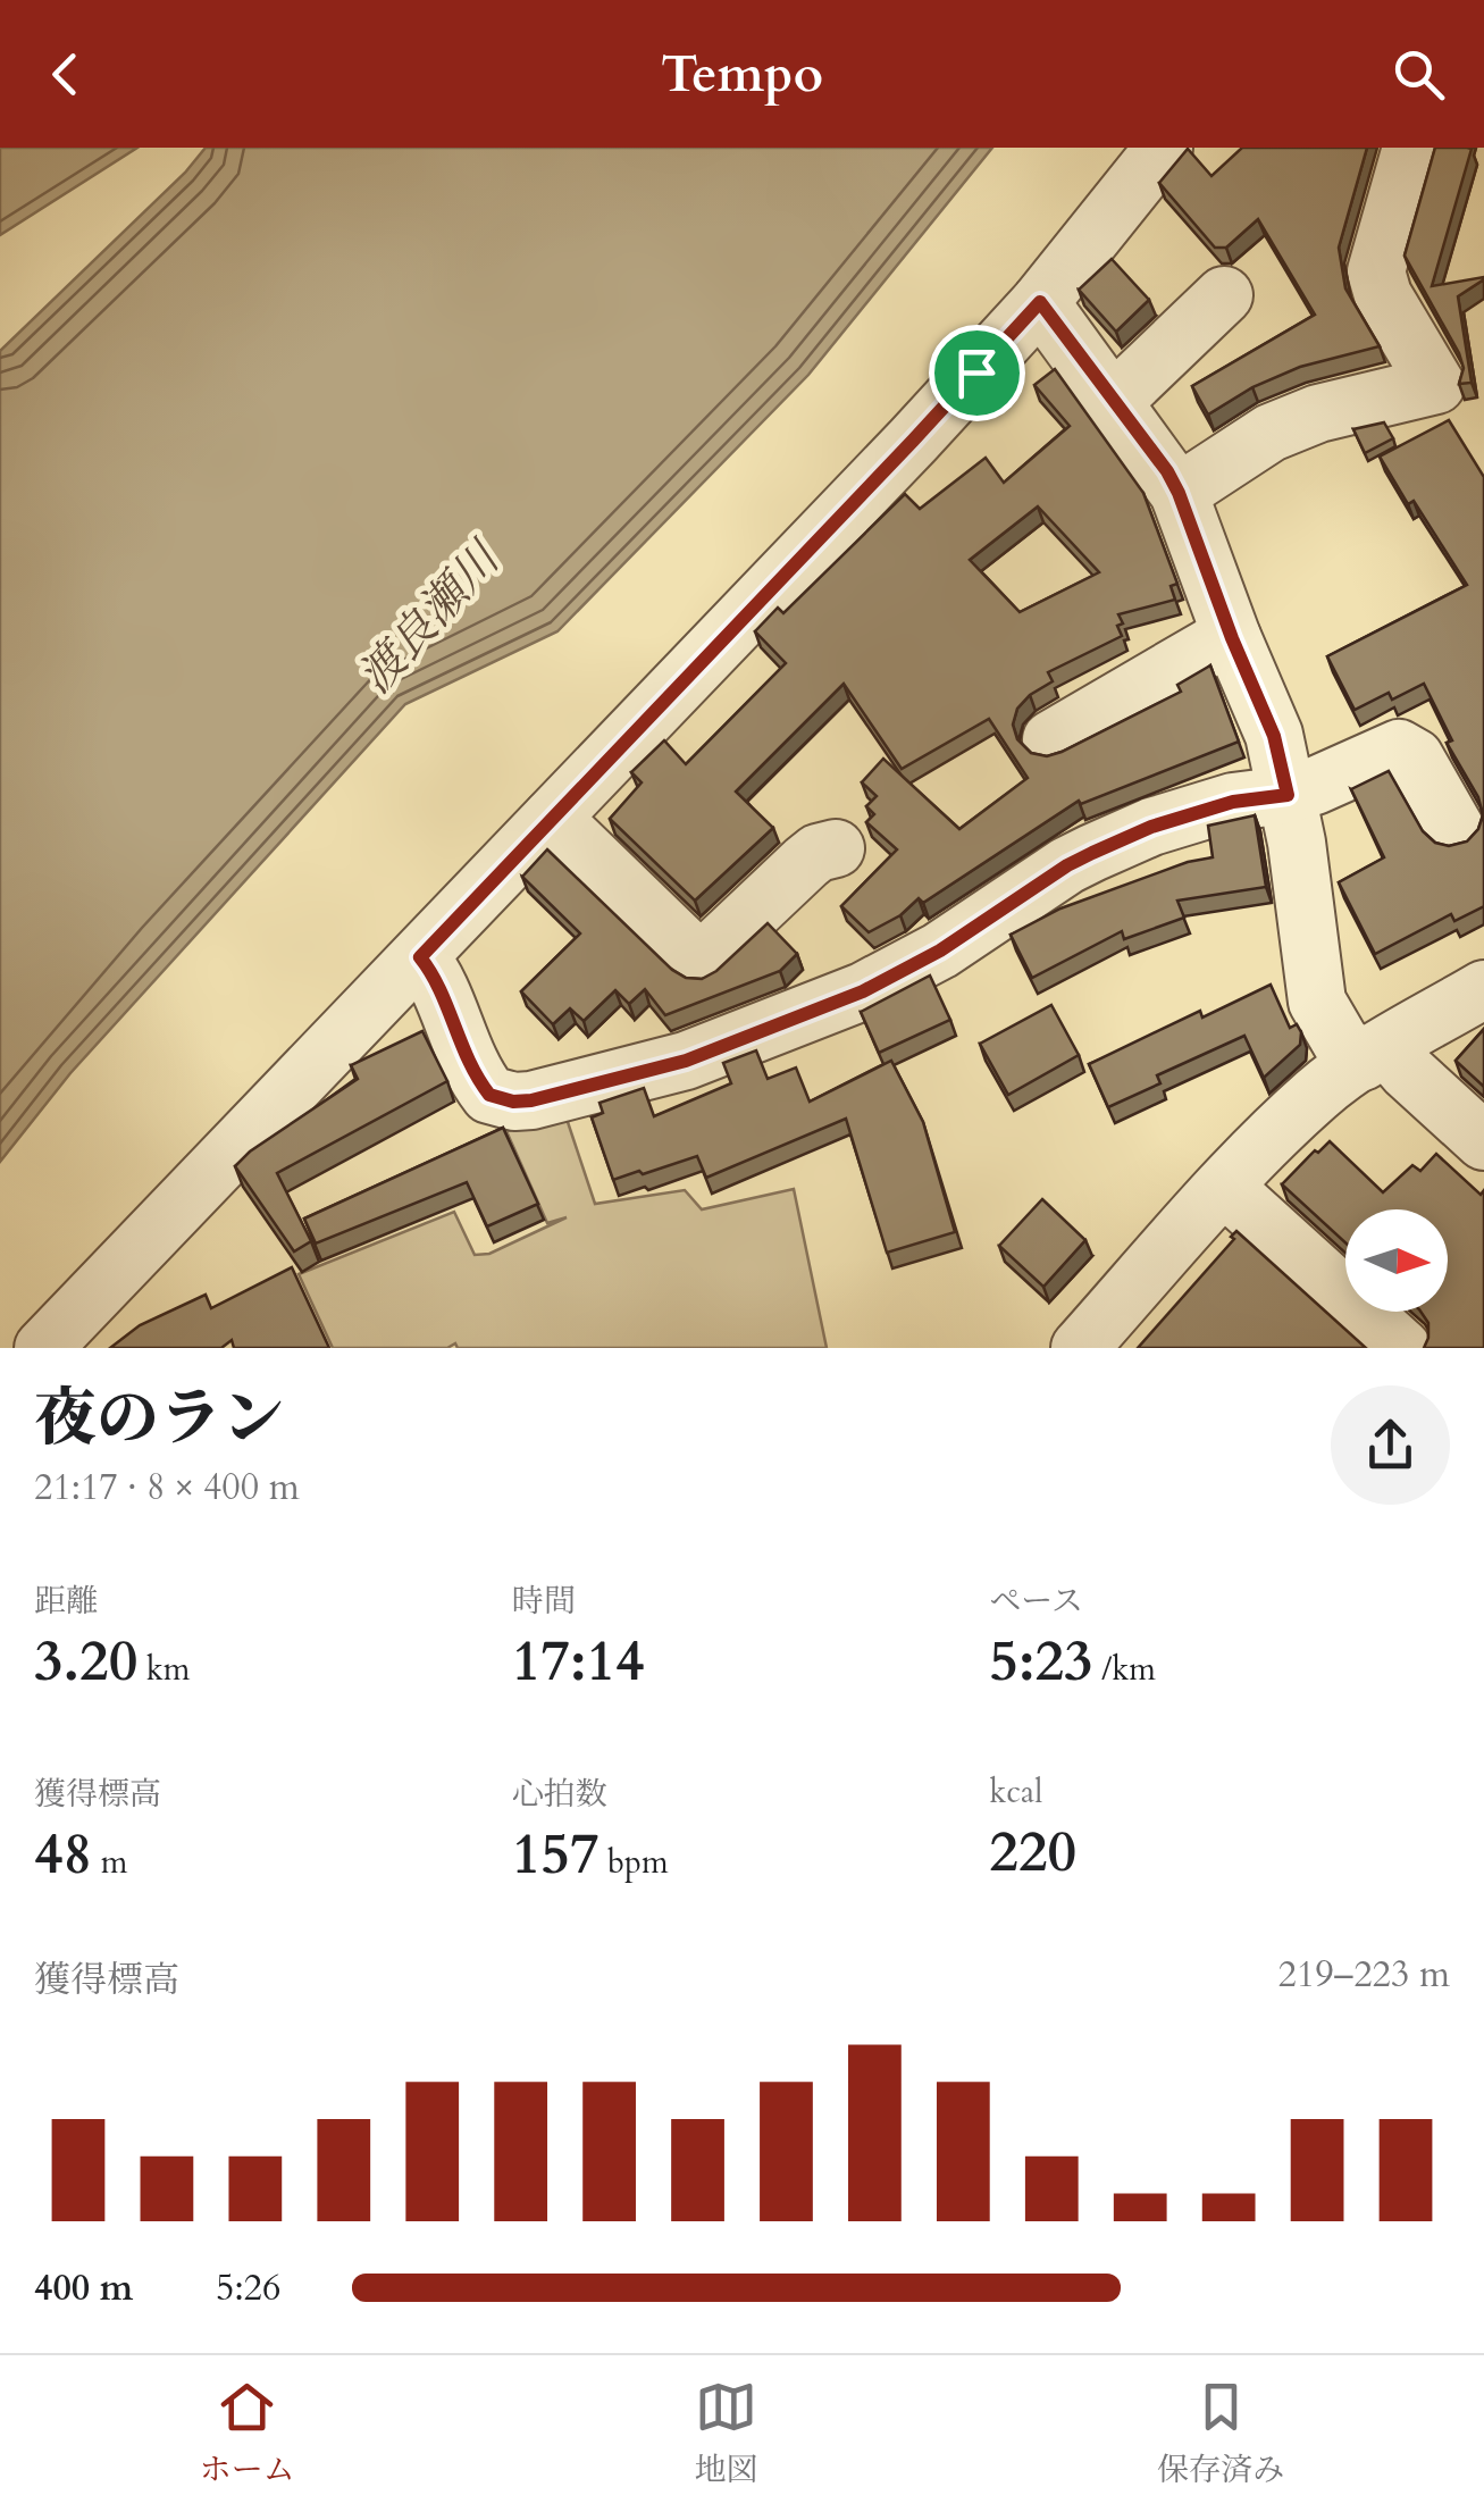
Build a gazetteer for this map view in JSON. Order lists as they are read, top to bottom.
{
  "water": ["渡良瀬川"],
  "north": "right",
  "page": {
    "header": "Tempo",
    "heading": ["夜のラン", "21:17 · 8 × 400 m"],
    "stats": [
      ["距離", "3.20 km"],
      ["時間", "17:14"],
      ["ペース", "5:23 /km"],
      ["獲得標高", "48 m"],
      ["心拍数", "157 bpm"],
      ["kcal", "220"]
    ],
    "chart": ["獲得標高", "219–223 m"],
    "list": [
      {
        "name": "400 m",
        "note": "5:26"
      }
    ],
    "tabs": ["ホーム", "地図", "保存済み"]
  }
}
